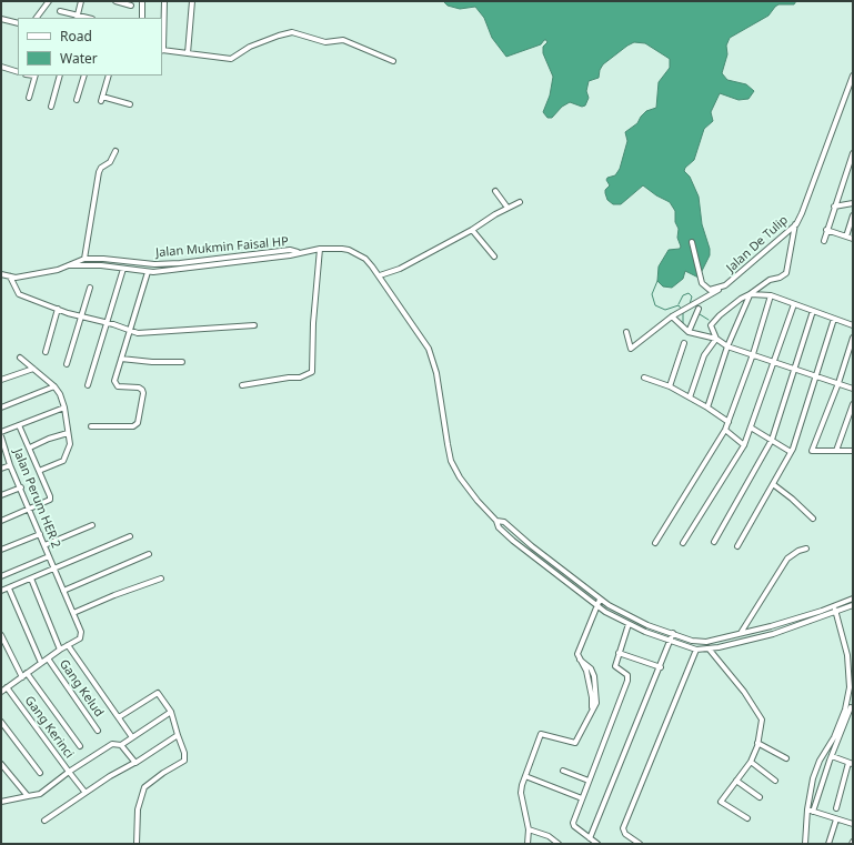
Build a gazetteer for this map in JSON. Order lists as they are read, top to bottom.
{
  "streets": {
    "street": [
      "Jalan De Tulip",
      "Jalan Mukmin Faisal HP",
      "Jalan Perum HER 2",
      "Gang Kelud",
      "Gang Kerinci"
    ]
  },
  "legend": ["Road", "Water"]
}
